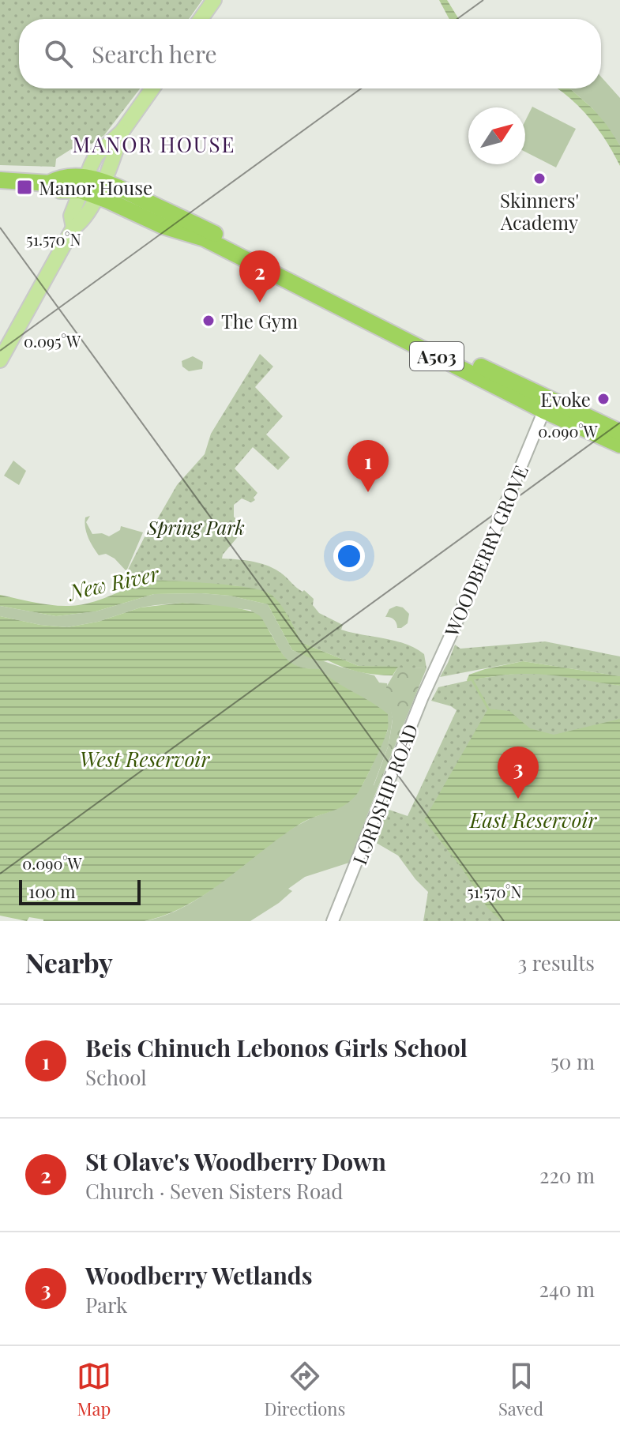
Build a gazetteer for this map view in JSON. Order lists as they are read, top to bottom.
{
  "streets": {
    "highway": ["A503"],
    "street": ["WOODBERRY GROVE", "LORDSHIP ROAD"]
  },
  "crossings": [
    ["A503", "WOODBERRY GROVE"],
    ["WOODBERRY GROVE", "LORDSHIP ROAD"]
  ],
  "districts": ["MANOR HOUSE"],
  "water": ["New River", "West Reservoir", "East Reservoir"],
  "parks": ["Spring Park"],
  "places": {
    "other": ["Skinners' Academy", "The Gym", "Evoke"],
    "transit": ["Manor House"]
  },
  "scale_bar": "100 m",
  "north": "top right",
  "page": {
    "search": "Search here",
    "pins": ["2", "1", "3"],
    "scale": "100 m",
    "heading": ["Nearby", "3 results"],
    "list": [
      {
        "mark": "1",
        "name": "Beis Chinuch Lebonos Girls School",
        "note": "School",
        "value": "50 m"
      },
      {
        "mark": "2",
        "name": "St Olave's Woodberry Down",
        "note": "Church · Seven Sisters Road",
        "value": "220 m"
      },
      {
        "mark": "3",
        "name": "Woodberry Wetlands",
        "note": "Park",
        "value": "240 m"
      }
    ],
    "nav": ["Map", "Directions", "Saved"]
  },
  "coordinates": ["51.570°N", "0.095°W", "0.090°W"]
}
